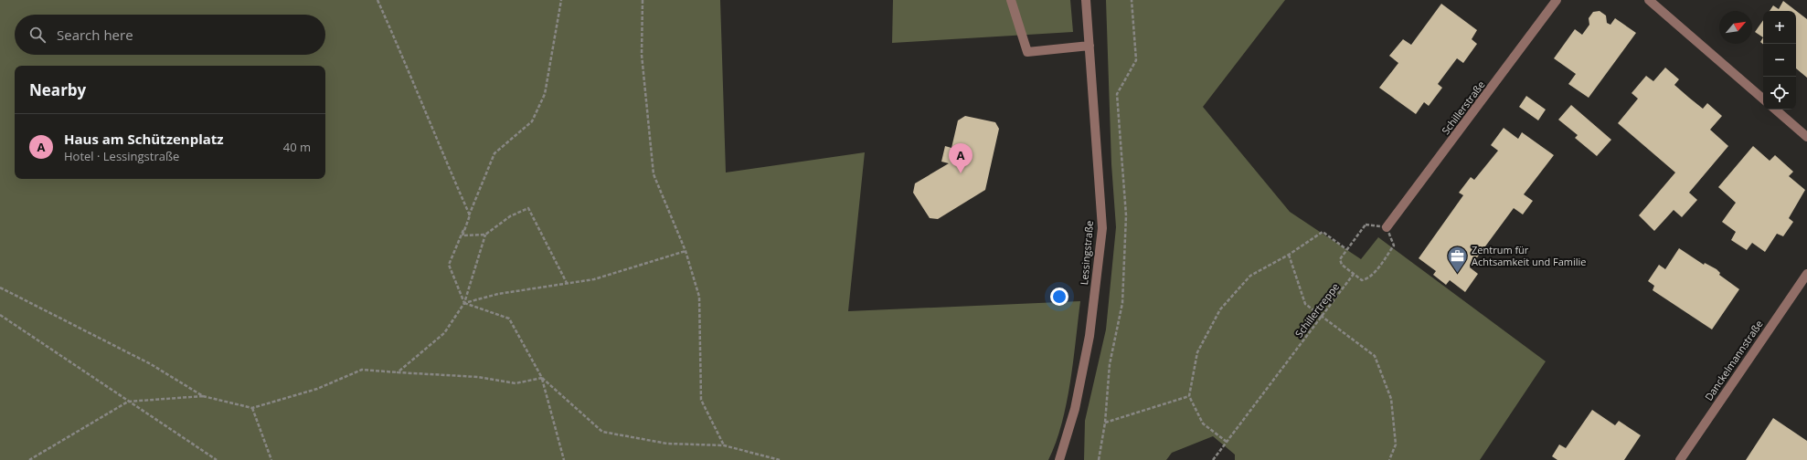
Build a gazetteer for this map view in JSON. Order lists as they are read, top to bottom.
{
  "streets": {
    "street": ["Schillerstraße", "Lessingstraße", "Danckelmannstraße"],
    "path": ["Schillertreppe"]
  },
  "places": {
    "office": ["Zentrum für Achtsamkeit und Familie"]
  },
  "north": "top right",
  "page": {
    "map_buttons": ["+", "−"],
    "search": "Search here",
    "heading": "Nearby",
    "list": [
      {
        "mark": "A",
        "name": "Haus am Schützenplatz",
        "note": "Hotel · Lessingstraße",
        "value": "40 m"
      }
    ],
    "pins": "A"
  }
}
